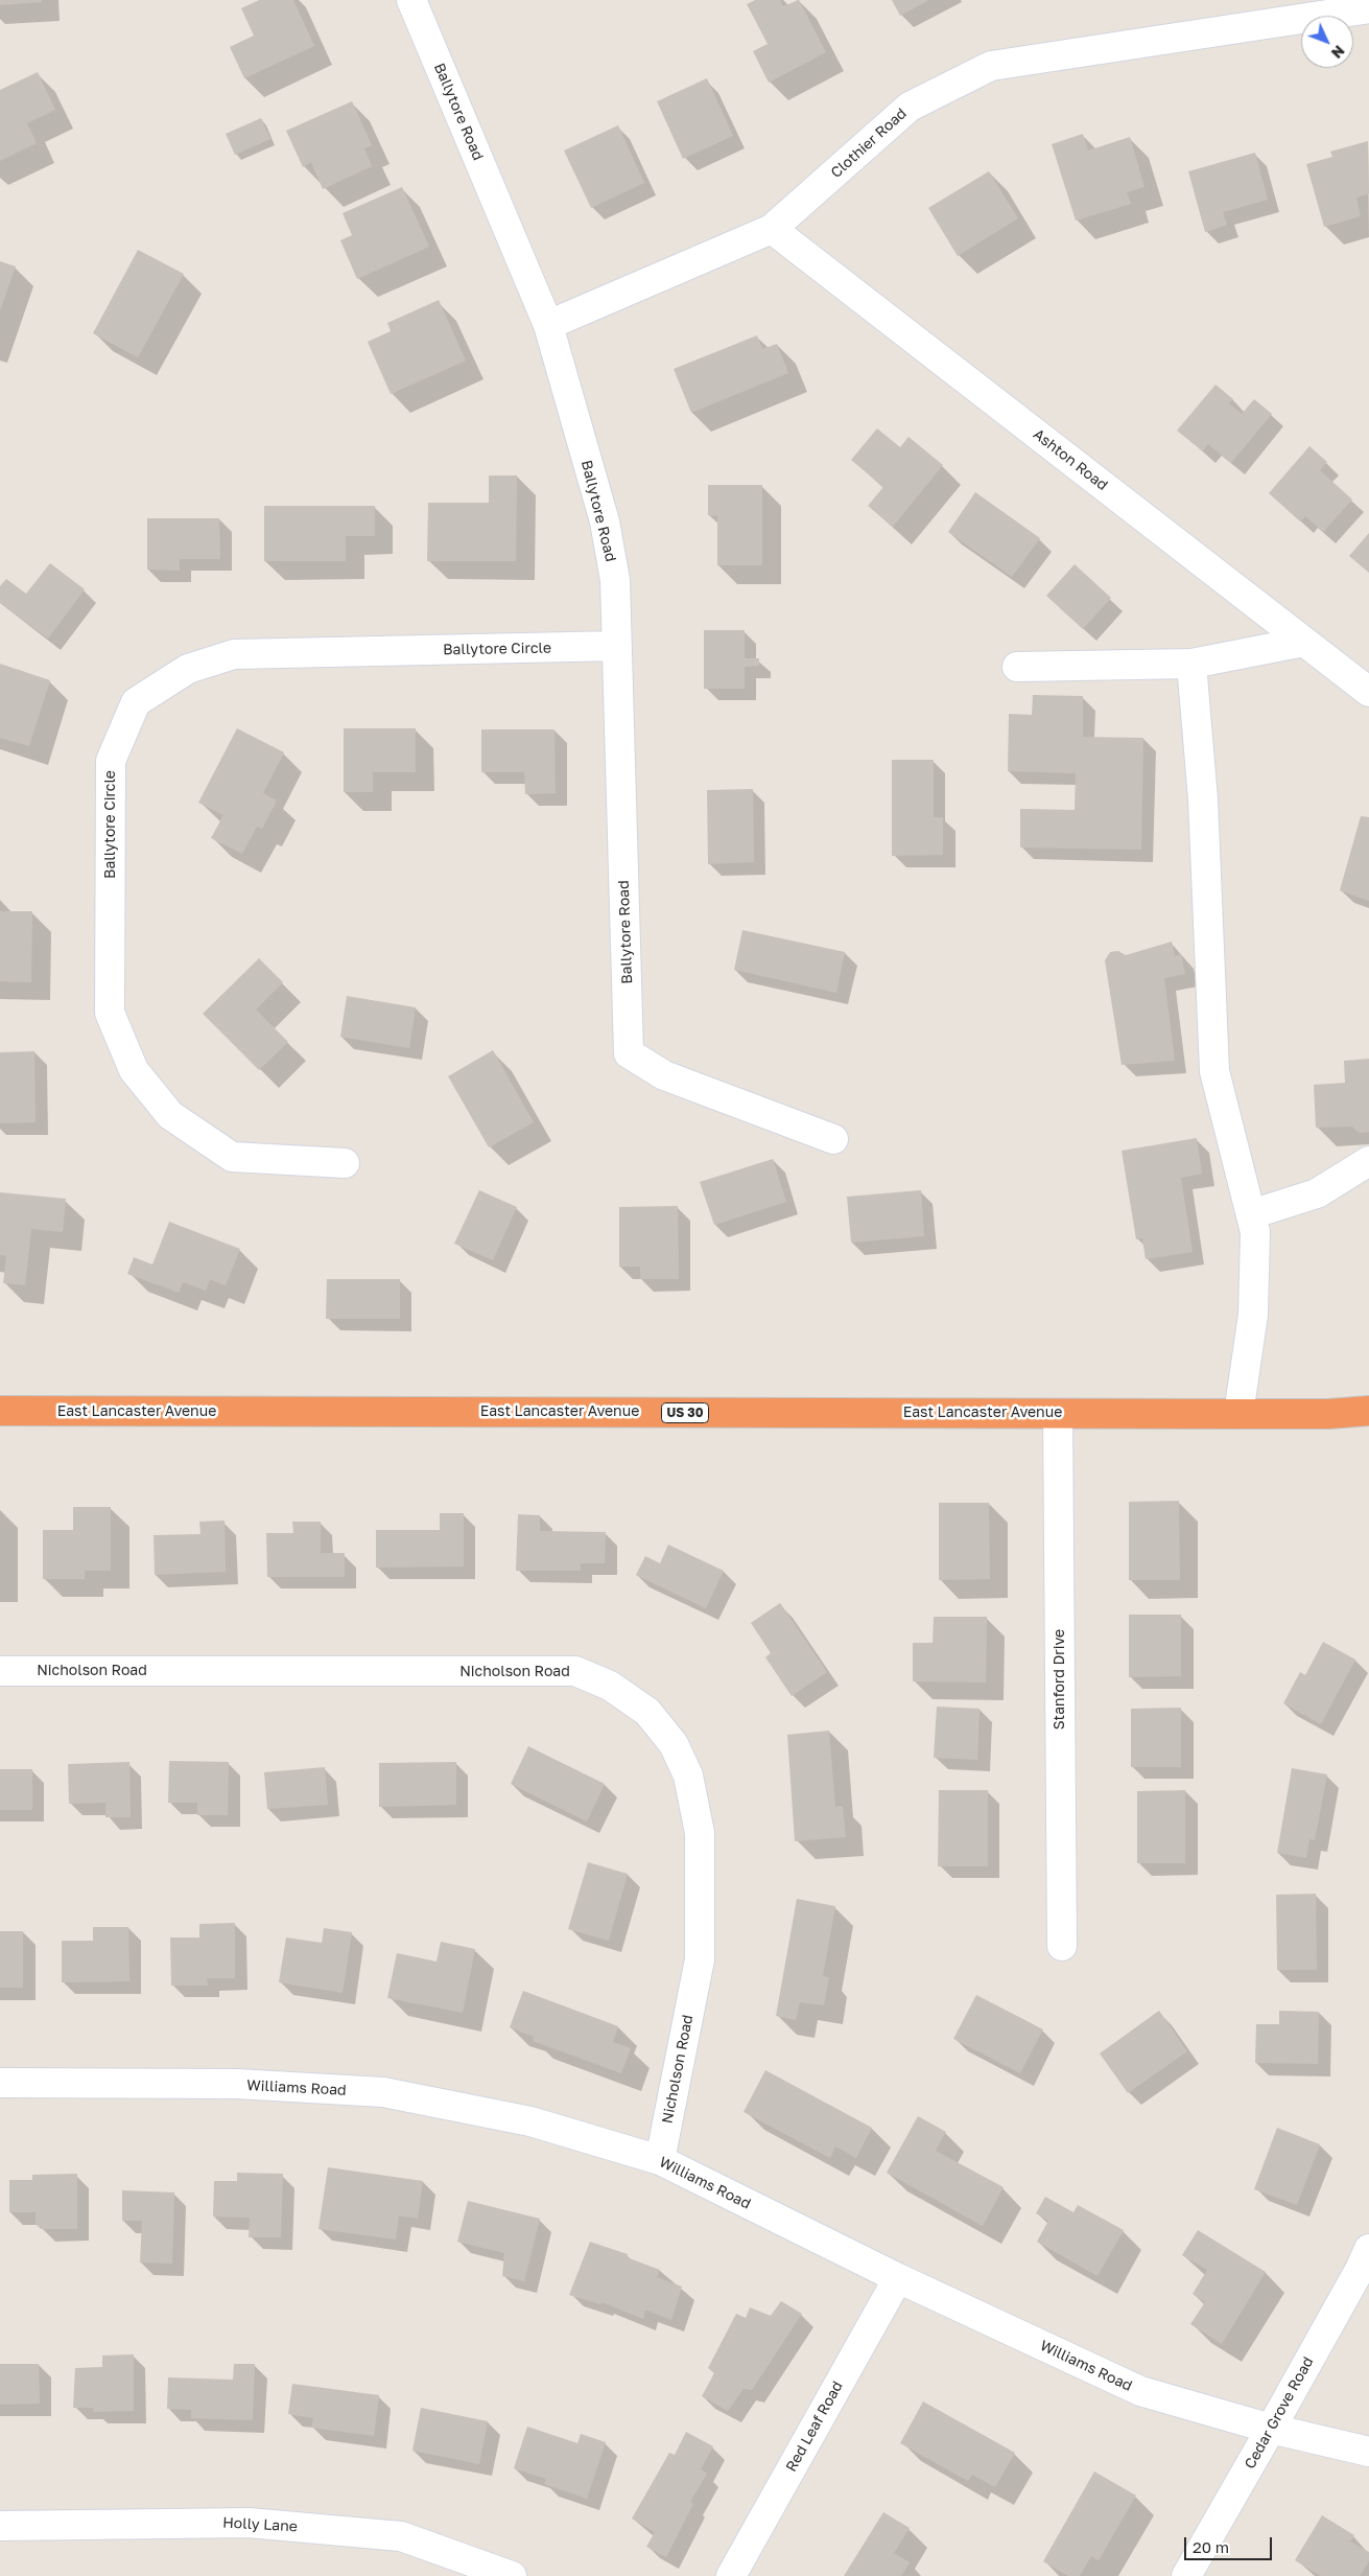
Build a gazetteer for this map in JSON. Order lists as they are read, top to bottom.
{
  "streets": {
    "highway": ["East Lancaster Avenue", "US 30"],
    "street": [
      "Ballytore Road",
      "Clothier Road",
      "Ashton Road",
      "Ballytore Circle",
      "Nicholson Road",
      "Stanford Drive",
      "Williams Road",
      "Cedar Grove Road",
      "Red Leaf Road",
      "Holly Lane"
    ]
  },
  "crossings": [
    ["Ballytore Road", "Clothier Road"],
    ["Ballytore Road", "Ballytore Circle"],
    ["Clothier Road", "Ashton Road"],
    ["East Lancaster Avenue", "Stanford Drive"],
    ["Nicholson Road", "Williams Road"],
    ["Williams Road", "Cedar Grove Road"],
    ["Williams Road", "Red Leaf Road"]
  ],
  "scale_bar": "20 m",
  "north": "bottom right"
}
